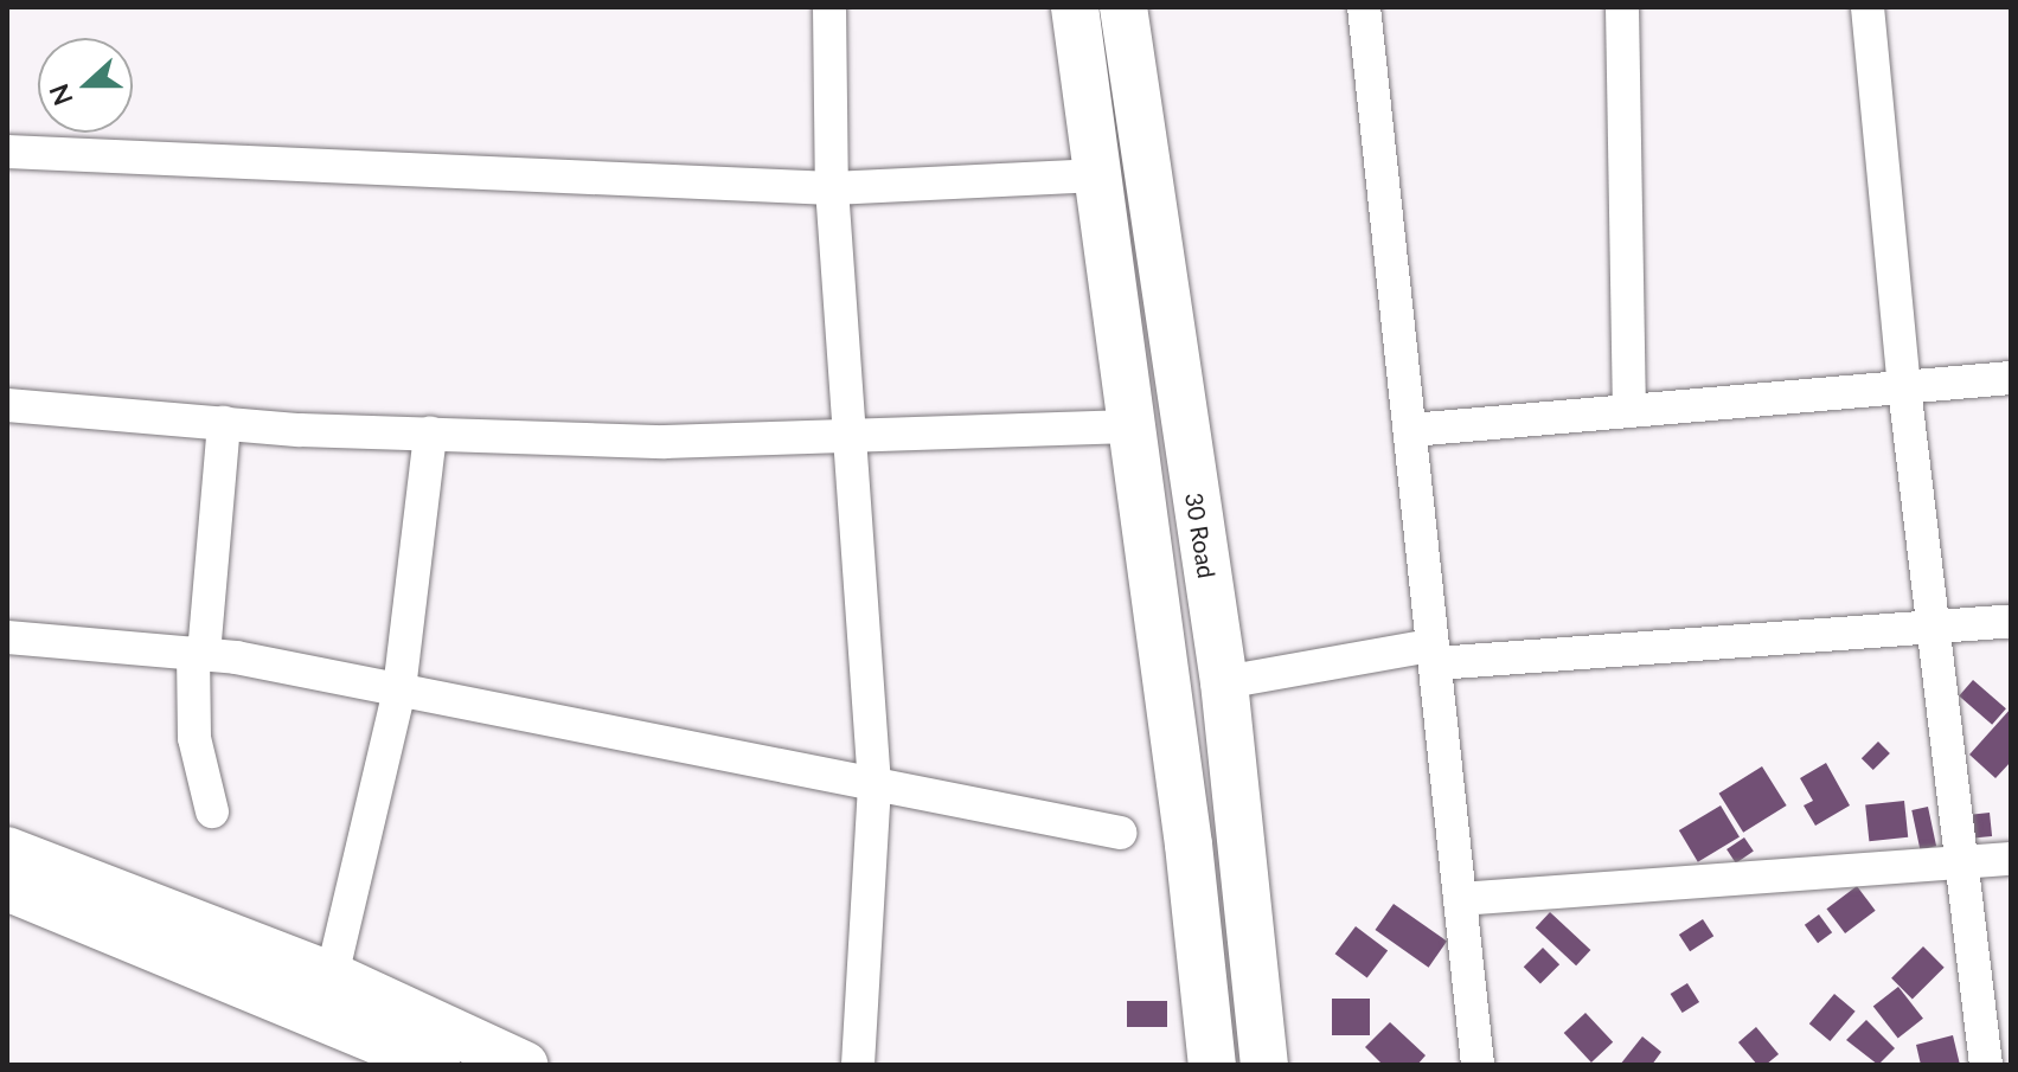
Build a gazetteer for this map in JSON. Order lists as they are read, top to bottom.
{
  "streets": {
    "main road": ["30 Road"]
  },
  "north": "left"
}
